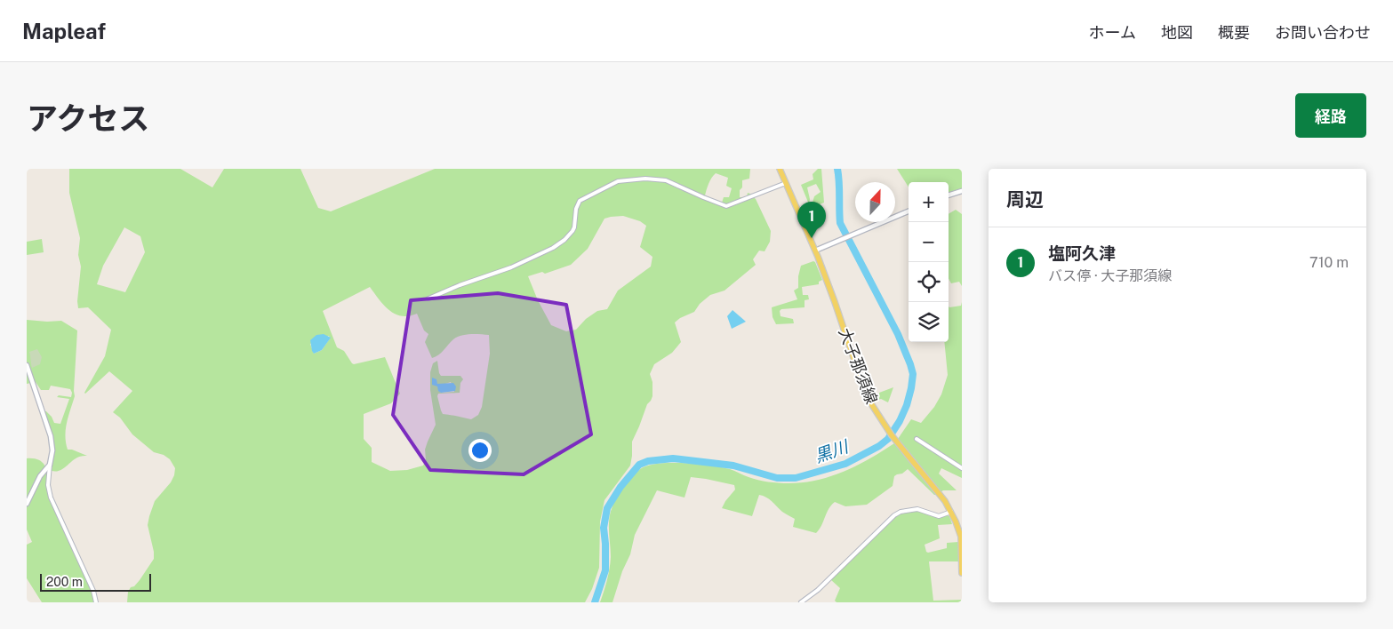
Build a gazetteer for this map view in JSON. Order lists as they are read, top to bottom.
{
  "streets": {
    "main road": ["大子那須線"]
  },
  "water": ["黒川"],
  "scale_bar": "200 m",
  "north": "top",
  "page": {
    "header": "Mapleaf",
    "nav": [
      "ホーム",
      "地図",
      "概要",
      "お問い合わせ"
    ],
    "title": "アクセス",
    "buttons": "経路",
    "heading": "周辺",
    "map_buttons": ["+", "−"],
    "pins": "1",
    "list": [
      {
        "mark": "1",
        "name": "塩阿久津",
        "note": "バス停 · 大子那須線",
        "value": "710 m"
      }
    ],
    "scale": "200 m"
  }
}
